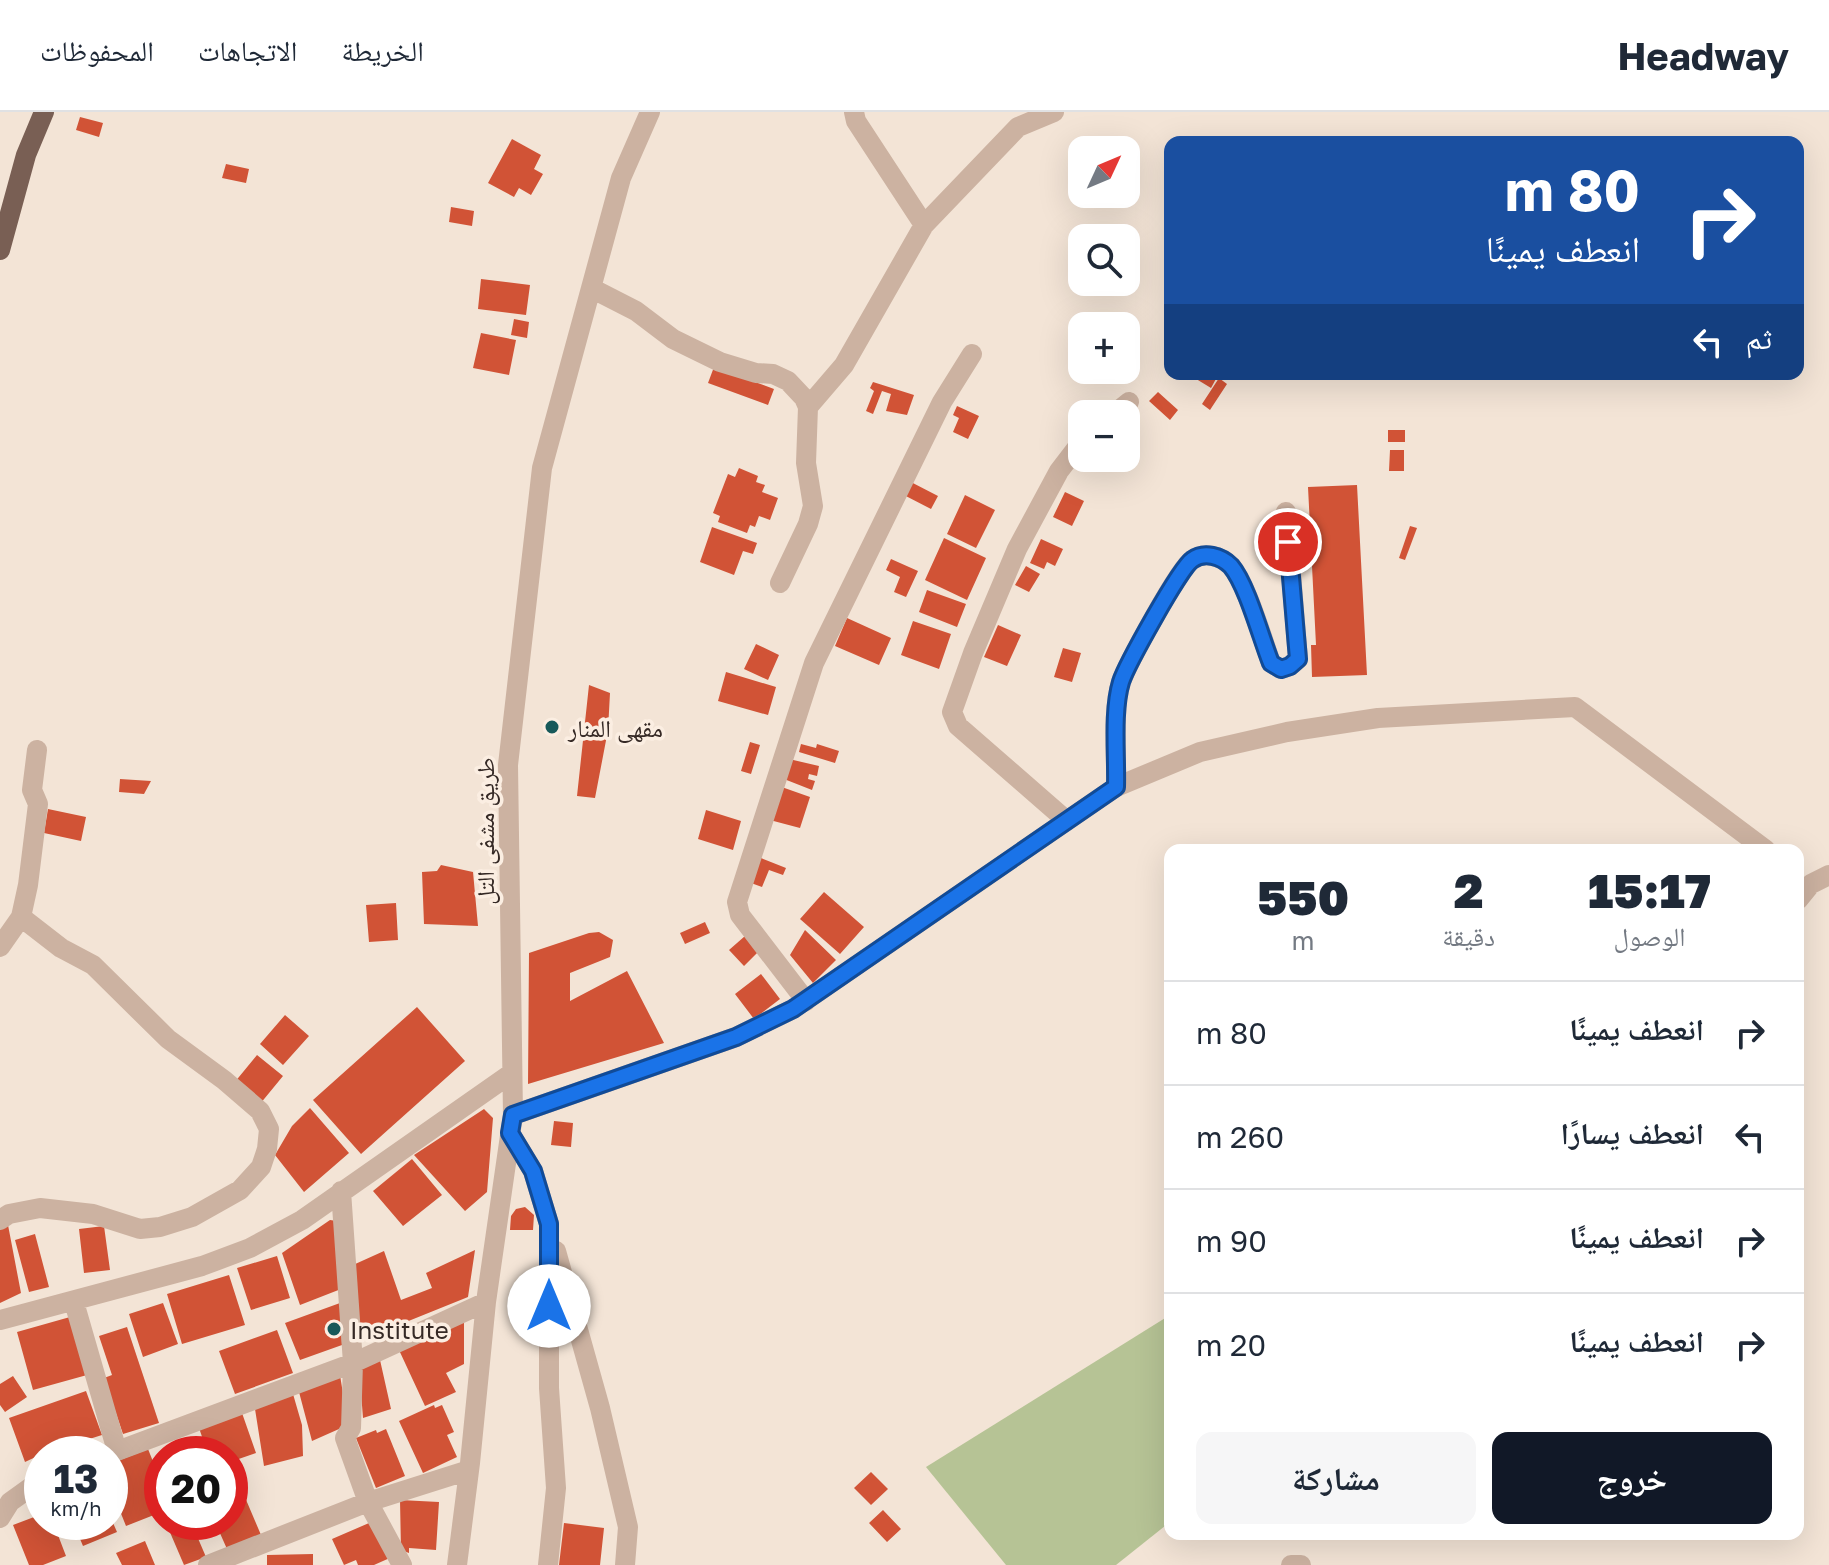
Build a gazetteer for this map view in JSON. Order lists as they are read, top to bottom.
{
  "streets": {
    "street": ["طريق مشفى التل"]
  },
  "places": ["مقهى المنار", "Institute"],
  "north": "top right",
  "page": {
    "header": "Headway",
    "nav": ["الخريطة", "الاتجاهات", "المحفوظات"],
    "map_buttons": ["+", "−"],
    "turn": ["80 m", "انعطف يمينًا"],
    "then": "ثم",
    "eta": [
      "15:17",
      "الوصول",
      "2",
      "دقيقة",
      "550",
      "m"
    ],
    "list": [
      {
        "name": "انعطف يمينًا",
        "value": "80 m"
      },
      {
        "name": "انعطف يسارًا",
        "value": "260 m"
      },
      {
        "name": "انعطف يمينًا",
        "value": "90 m"
      },
      {
        "name": "انعطف يمينًا",
        "value": "20 m"
      }
    ],
    "buttons": ["خروج", "مشاركة"],
    "speed": "13 km/h",
    "limit": "20"
  }
}
